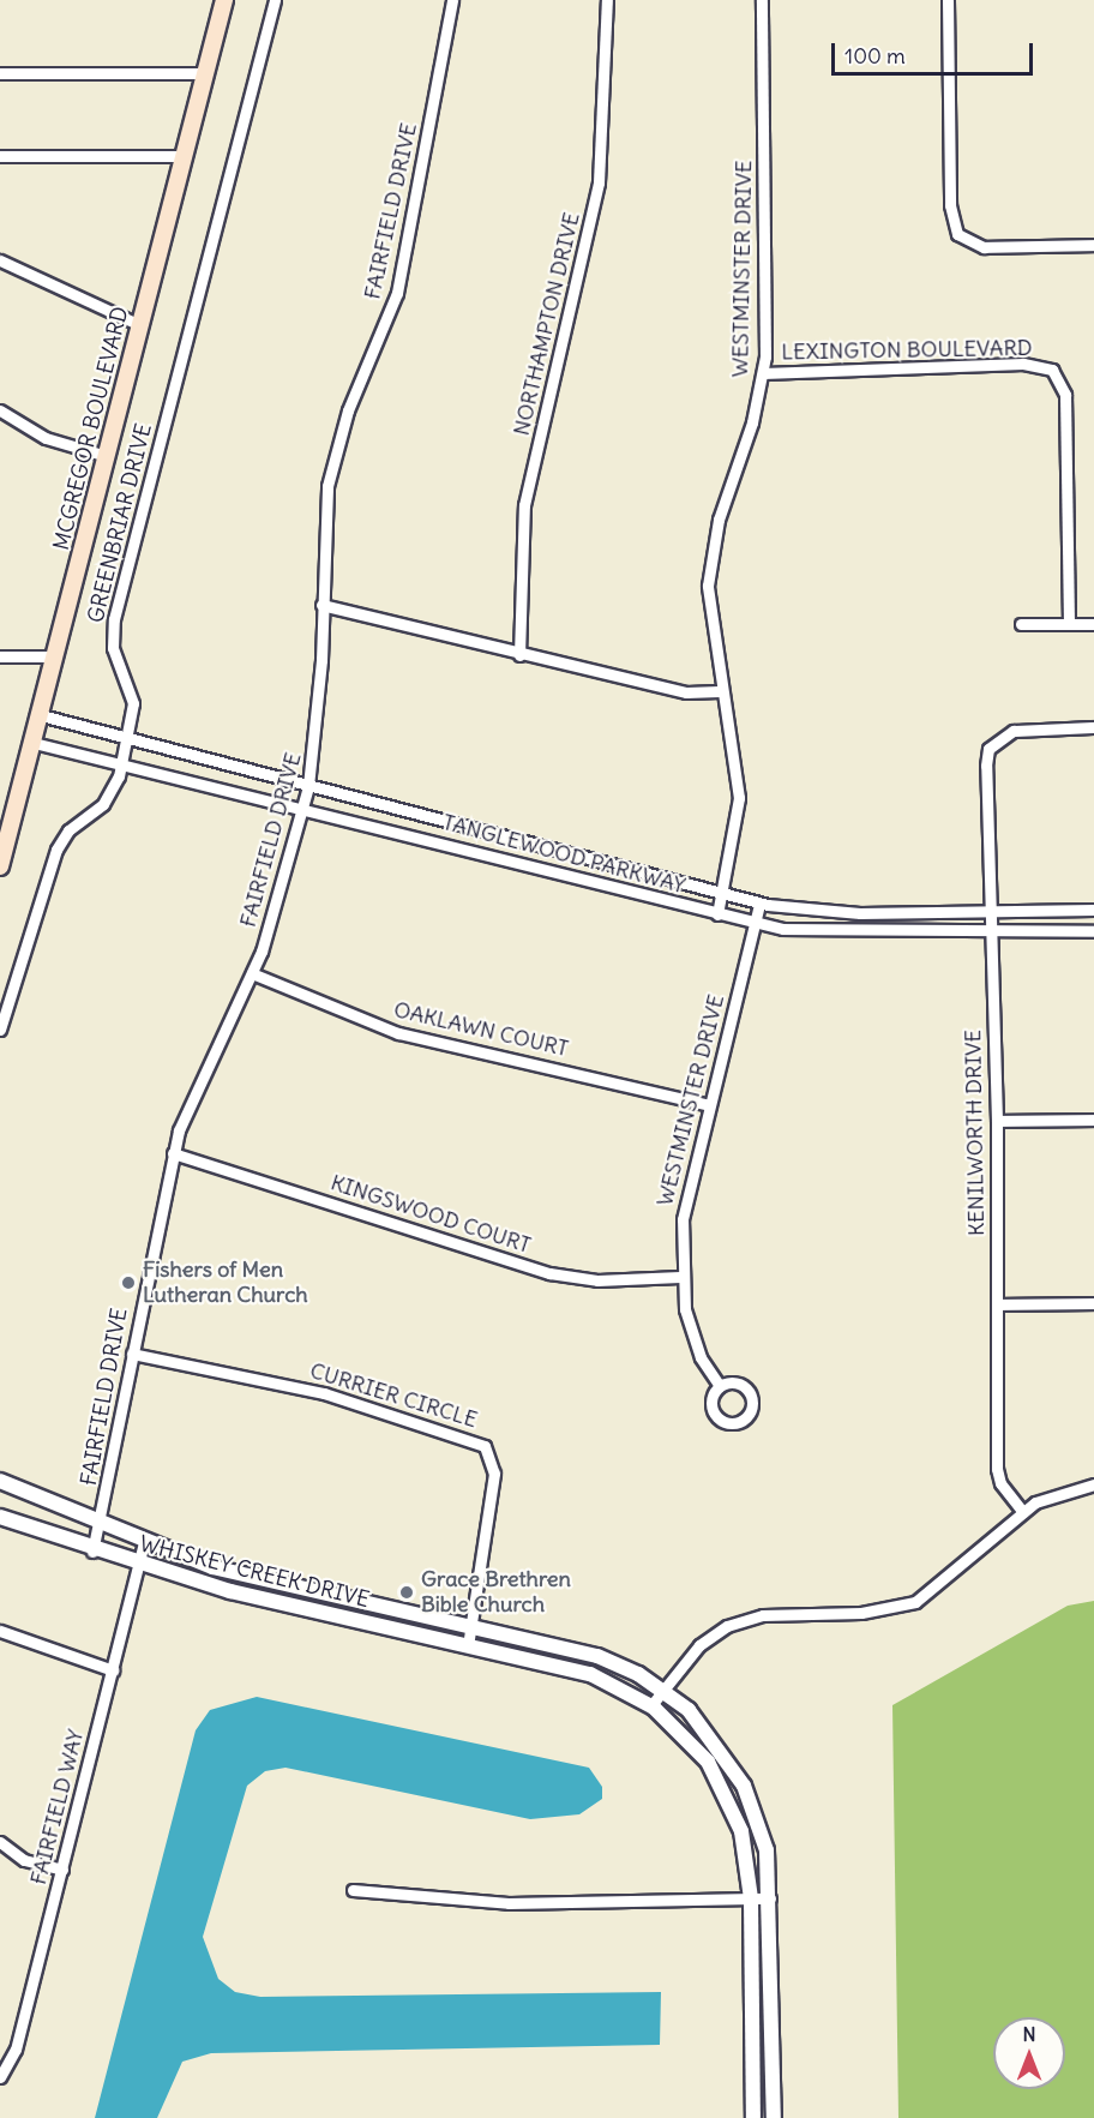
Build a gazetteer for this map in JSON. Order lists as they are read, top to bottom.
{
  "streets": {
    "main road": ["MCGREGOR BOULEVARD"],
    "street": [
      "FAIRFIELD DRIVE",
      "WESTMINSTER DRIVE",
      "NORTHAMPTON DRIVE",
      "LEXINGTON BOULEVARD",
      "GREENBRIAR DRIVE",
      "TANGLEWOOD PARKWAY",
      "OAKLAWN COURT",
      "KENILWORTH DRIVE",
      "KINGSWOOD COURT",
      "CURRIER CIRCLE",
      "WHISKEY CREEK DRIVE",
      "FAIRFIELD WAY"
    ]
  },
  "crossings": [
    ["FAIRFIELD DRIVE", "TANGLEWOOD PARKWAY"],
    ["FAIRFIELD DRIVE", "OAKLAWN COURT"],
    ["FAIRFIELD DRIVE", "KINGSWOOD COURT"],
    ["FAIRFIELD DRIVE", "CURRIER CIRCLE"],
    ["FAIRFIELD DRIVE", "WHISKEY CREEK DRIVE"],
    ["WESTMINSTER DRIVE", "LEXINGTON BOULEVARD"],
    ["WESTMINSTER DRIVE", "TANGLEWOOD PARKWAY"],
    ["WESTMINSTER DRIVE", "OAKLAWN COURT"],
    ["WESTMINSTER DRIVE", "KINGSWOOD COURT"],
    ["MCGREGOR BOULEVARD", "TANGLEWOOD PARKWAY"],
    ["GREENBRIAR DRIVE", "TANGLEWOOD PARKWAY"],
    ["TANGLEWOOD PARKWAY", "KENILWORTH DRIVE"],
    ["CURRIER CIRCLE", "WHISKEY CREEK DRIVE"],
    ["WHISKEY CREEK DRIVE", "FAIRFIELD WAY"]
  ],
  "places": ["Fishers of Men Lutheran Church", "Grace Brethren Bible Church"],
  "scale_bar": "100 m",
  "north": "top"
}
